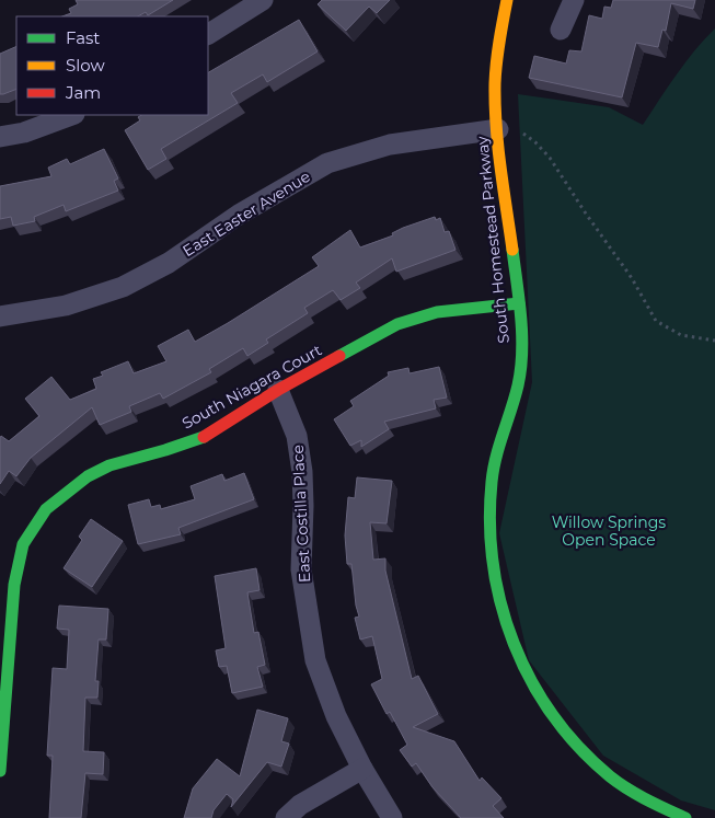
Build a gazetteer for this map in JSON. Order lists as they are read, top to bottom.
{
  "streets": {
    "street": [
      "East Easter Avenue",
      "South Homestead Parkway",
      "South Niagara Court",
      "East Costilla Place"
    ]
  },
  "crossings": [
    ["East Easter Avenue", "South Homestead Parkway"],
    ["South Homestead Parkway", "South Niagara Court"],
    ["South Niagara Court", "East Costilla Place"]
  ],
  "parks": ["Willow Springs Open Space"],
  "legend": ["Fast", "Slow", "Jam"]
}
